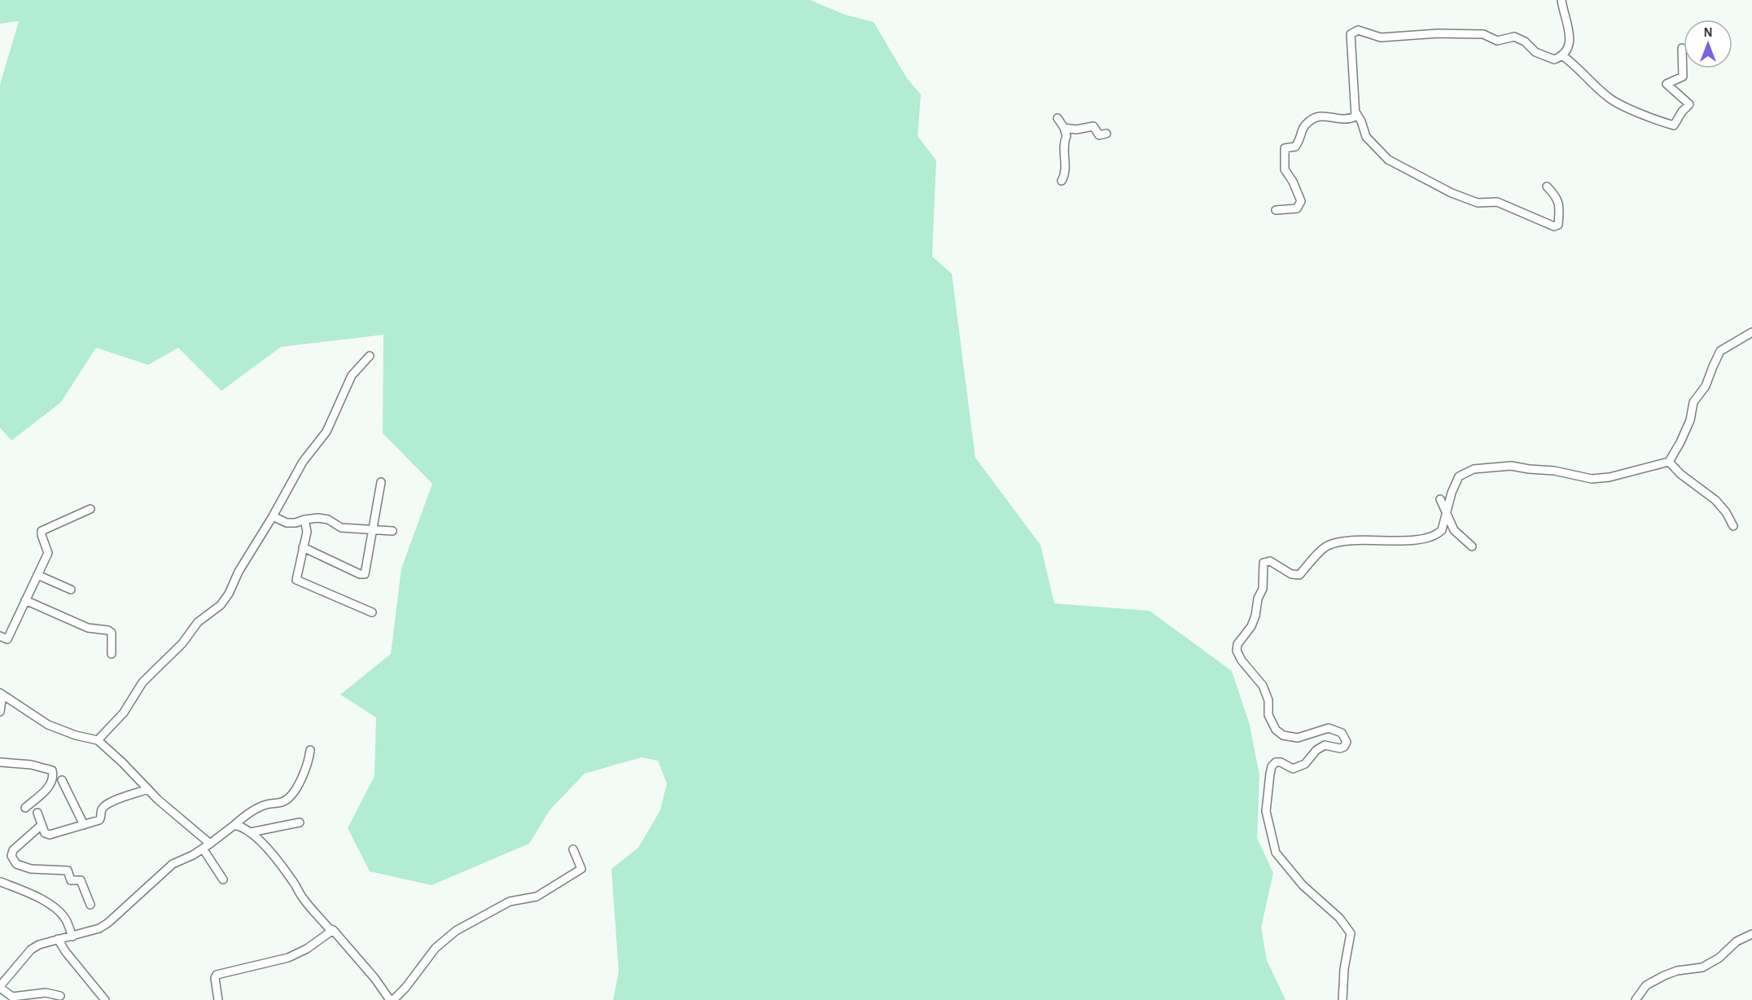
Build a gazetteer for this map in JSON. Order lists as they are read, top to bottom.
{
  "north": "top"
}
